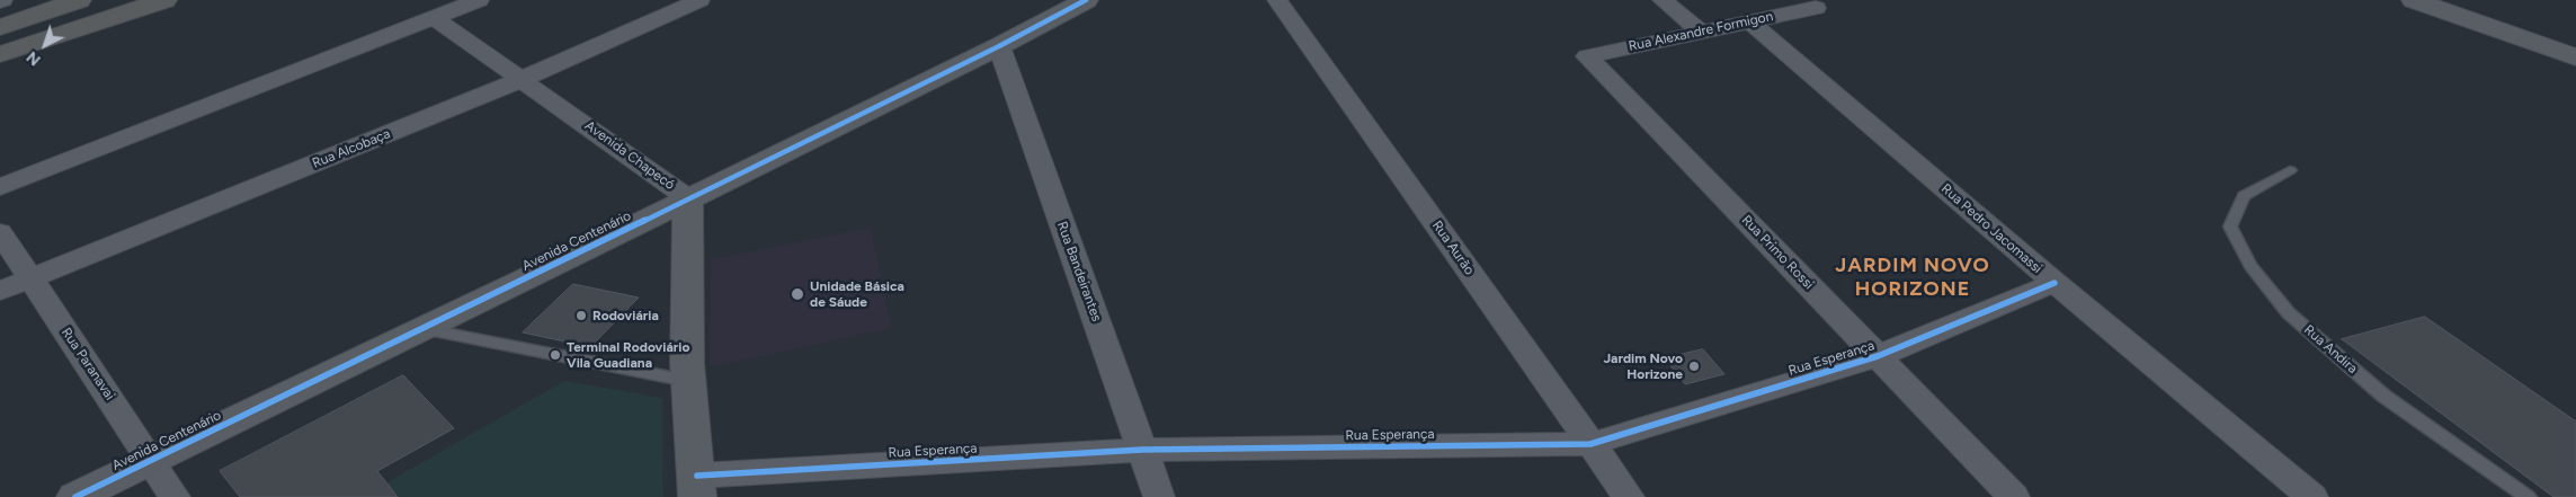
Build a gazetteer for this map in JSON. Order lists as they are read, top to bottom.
{
  "streets": {
    "street": [
      "Rua Alexandre Formigon",
      "Rua Alcobaça",
      "Avenida Chapecó",
      "Rua Pedro Jacomassi",
      "Avenida Centenário",
      "Rua Aurão",
      "Rua Primo Rossi",
      "Rua Bandeirantes",
      "Rua Esperança",
      "Rua Paranavai"
    ],
    "lane": ["Rua Andira"]
  },
  "crossings": [
    ["Rua Alexandre Formigon", "Rua Pedro Jacomassi"],
    ["Rua Alexandre Formigon", "Rua Primo Rossi"],
    ["Rua Alcobaça", "Avenida Chapecó"],
    ["Rua Alcobaça", "Rua Paranavai"],
    ["Avenida Chapecó", "Avenida Centenário"],
    ["Avenida Chapecó", "Rua Esperança"],
    ["Rua Pedro Jacomassi", "Rua Esperança"],
    ["Avenida Centenário", "Rua Bandeirantes"],
    ["Avenida Centenário", "Rua Paranavai"],
    ["Rua Aurão", "Rua Esperança"],
    ["Rua Primo Rossi", "Rua Esperança"],
    ["Rua Bandeirantes", "Rua Esperança"]
  ],
  "districts": ["JARDIM NOVO HORIZONE"],
  "places": [
    "Unidade Básica de Sáude",
    "Rodoviária",
    "Terminal Rodoviário Vila Guadiana",
    "Jardim Novo Horizone"
  ],
  "north": "bottom left"
}
